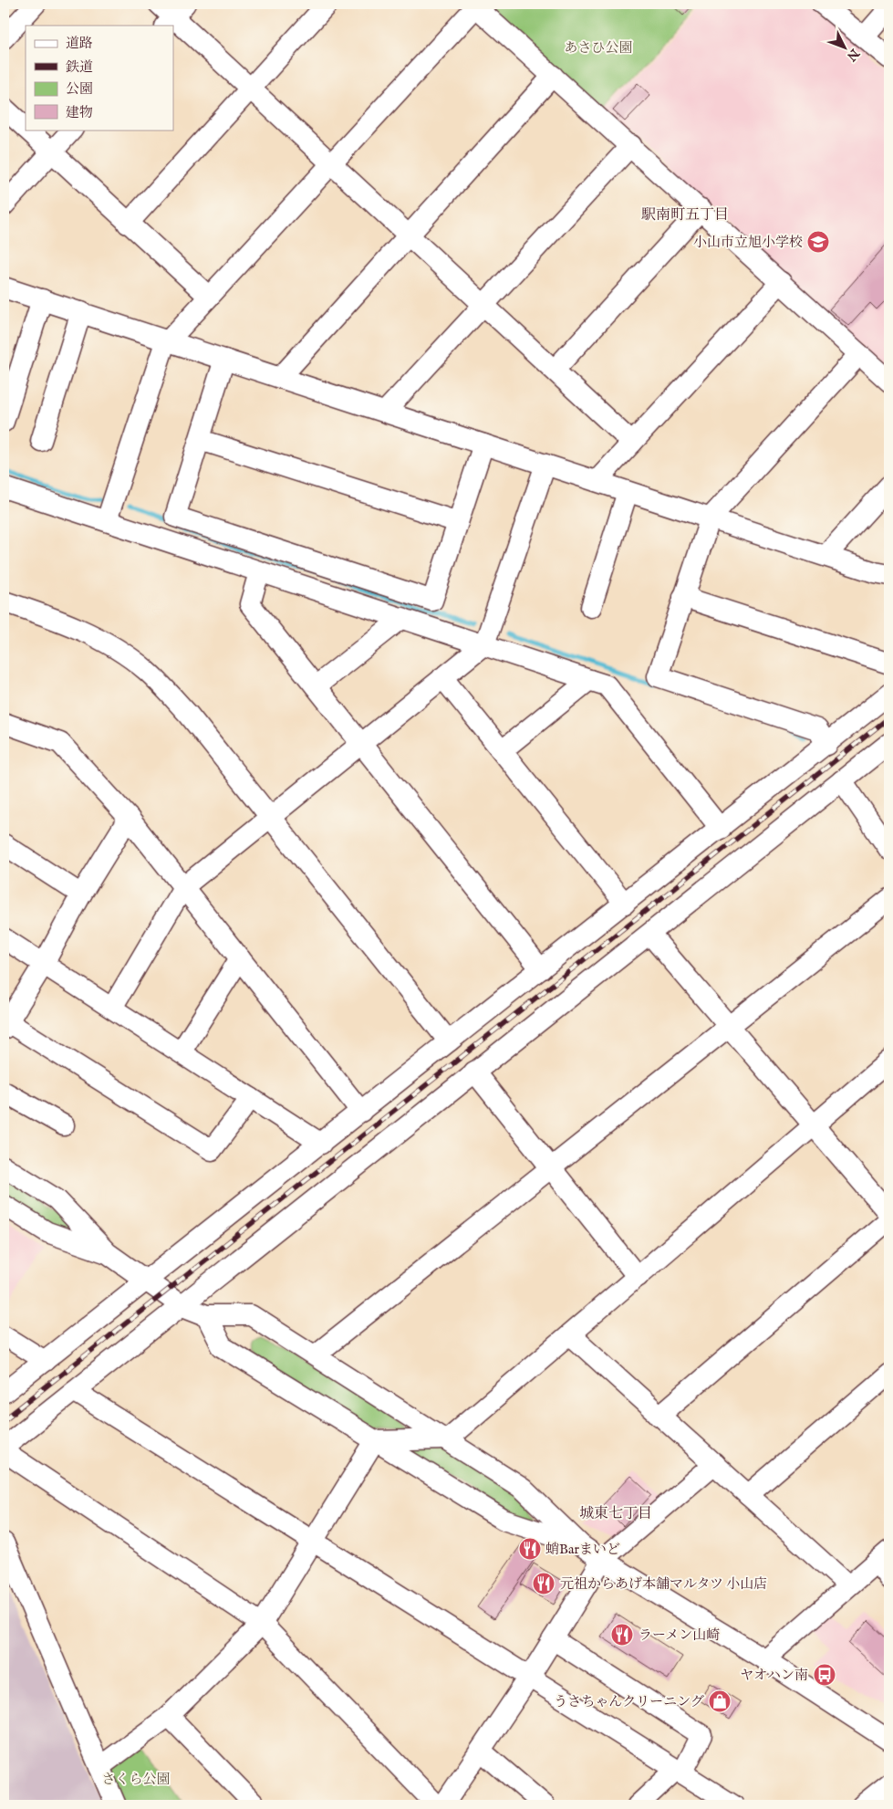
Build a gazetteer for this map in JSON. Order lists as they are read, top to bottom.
{
  "districts": ["駅南町五丁目", "城東七丁目"],
  "parks": ["あさひ公園", "さくら公園"],
  "places": {
    "school or university": ["小山市立旭小学校"],
    "restaurant": ["蛸Barまいど", "元祖からあげ本舗マルタツ 小山店", "ラーメン山崎"],
    "bus stop": ["ヤオハン南"],
    "shop": ["うさちゃんクリーニング"]
  },
  "legend": [
    "道路",
    "鉄道",
    "公園",
    "建物"
  ],
  "north": "bottom right"
}
